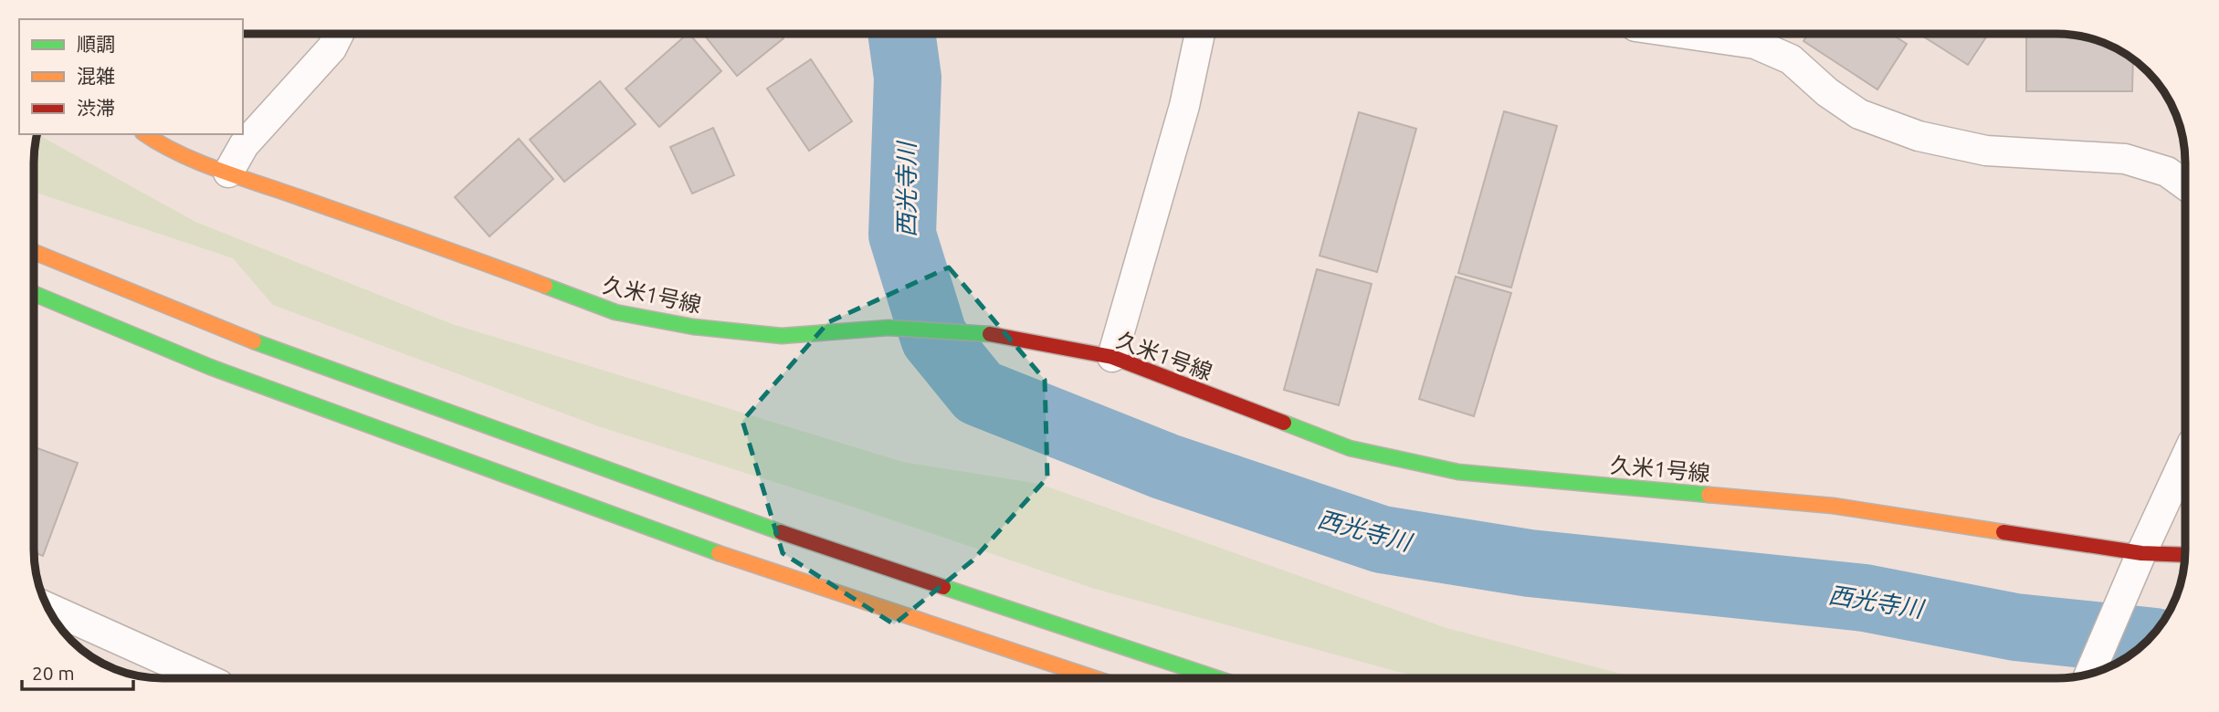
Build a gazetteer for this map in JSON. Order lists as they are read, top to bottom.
{
  "streets": {
    "main road": ["久米1号線"]
  },
  "water": ["西光寺川"],
  "legend": ["順調", "混雑", "渋滞"],
  "scale_bar": "20 m"
}
